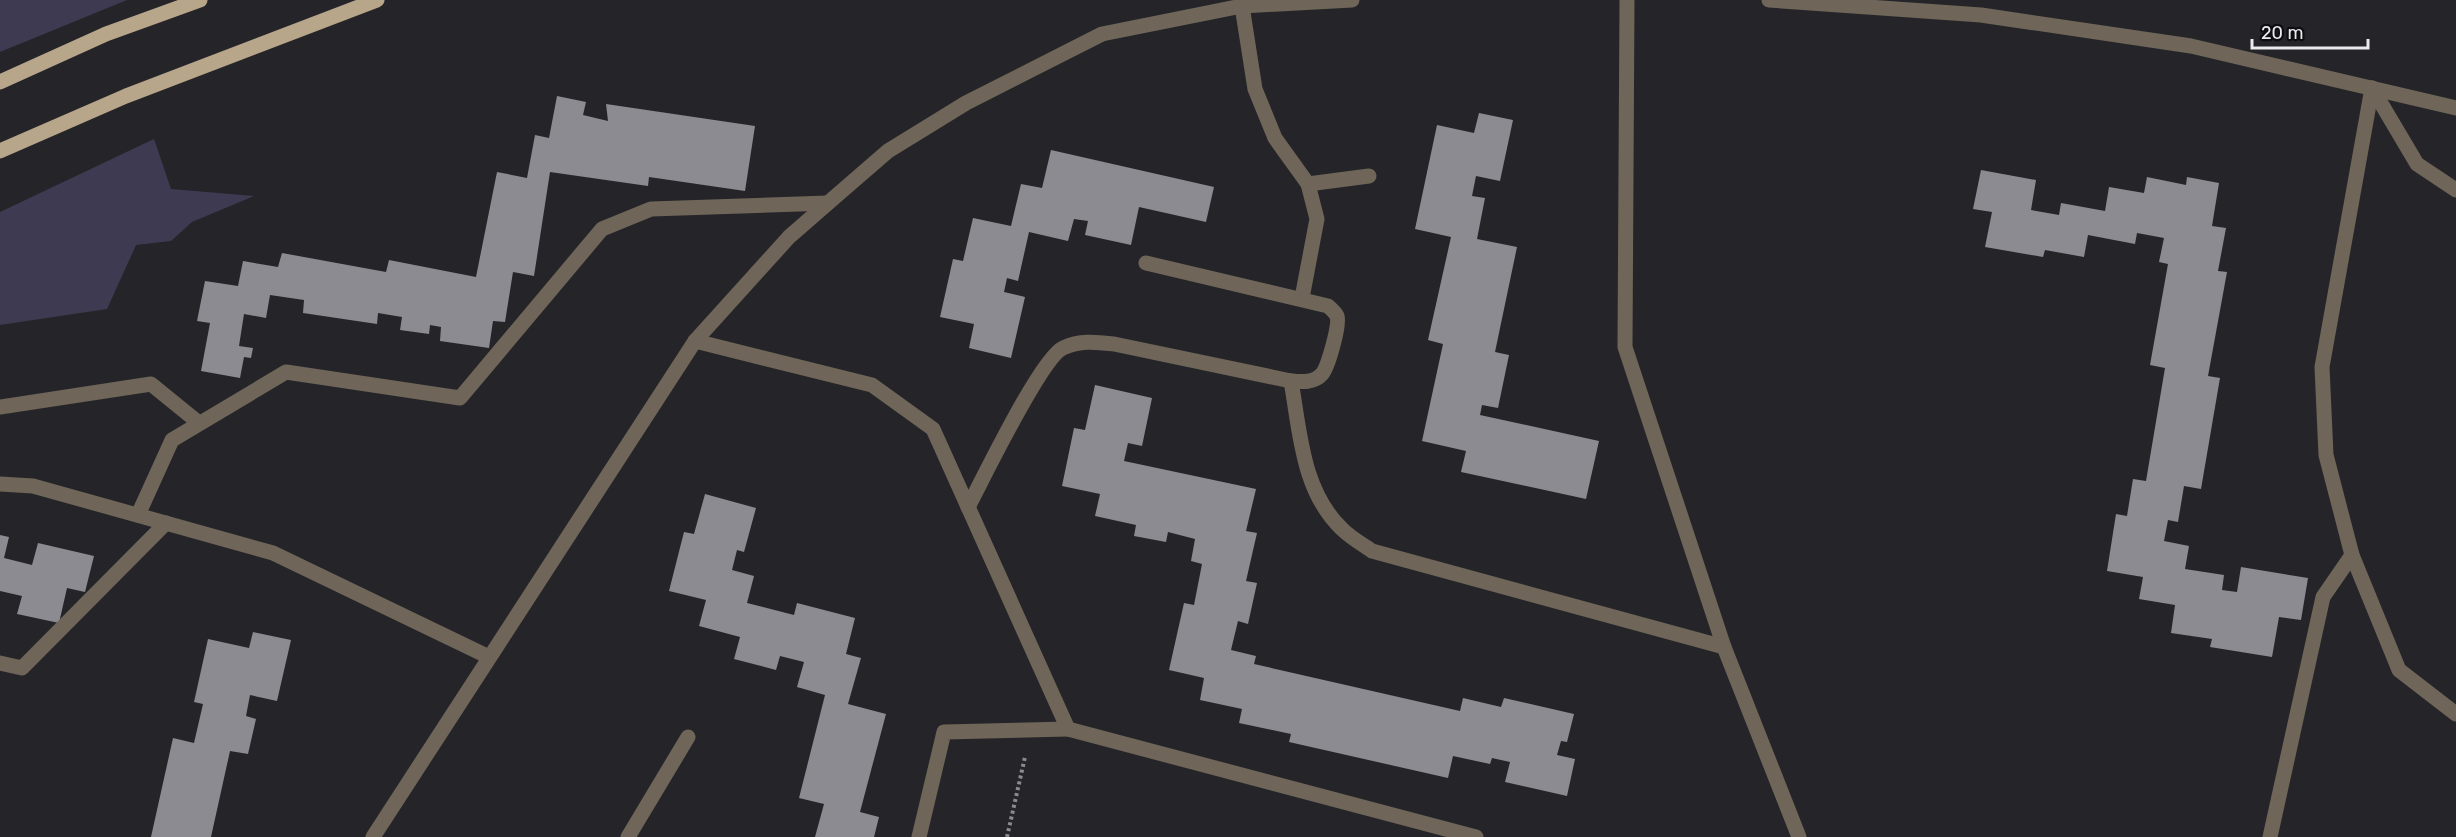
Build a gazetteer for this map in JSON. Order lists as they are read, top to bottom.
{
  "scale_bar": "20 m"
}
